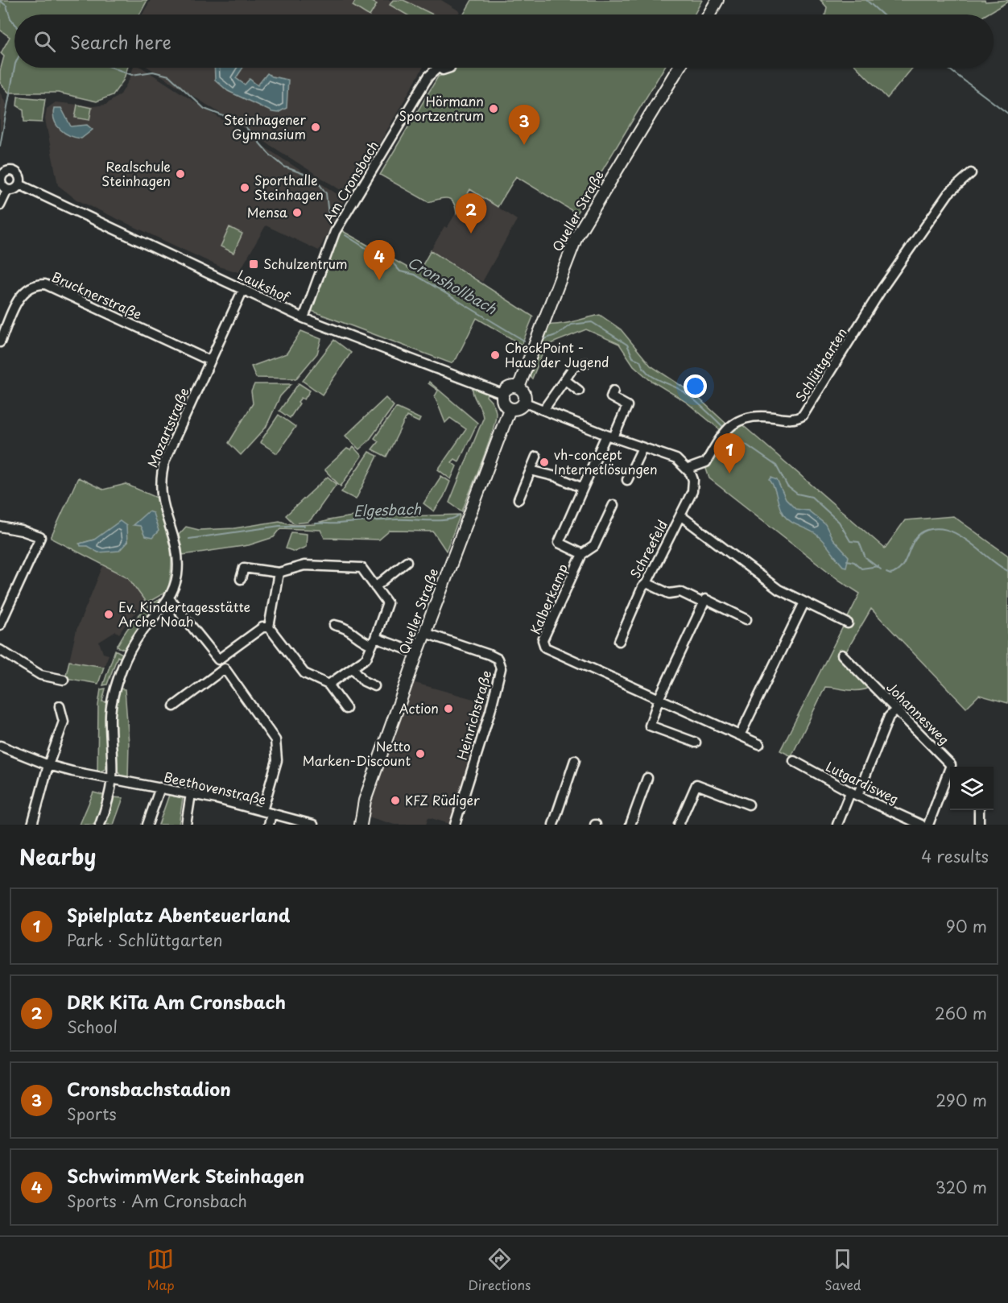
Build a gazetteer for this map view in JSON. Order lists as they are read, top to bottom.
{
  "streets": {
    "main road": ["Queller Straße"],
    "street": [
      "Am Cronsbach",
      "Laukshof",
      "Brucknerstraße",
      "Schlüttgarten",
      "Mozartstraße",
      "Schreefeld",
      "Kalberkamp",
      "Johannesweg",
      "Heinrichstraße",
      "Lutgardisweg",
      "Beethovenstraße"
    ]
  },
  "crossings": [
    ["Am Cronsbach", "Laukshof"],
    ["Queller Straße", "Laukshof"],
    ["Queller Straße", "Heinrichstraße"],
    ["Laukshof", "Mozartstraße"],
    ["Brucknerstraße", "Mozartstraße"],
    ["Schlüttgarten", "Schreefeld"],
    ["Mozartstraße", "Beethovenstraße"]
  ],
  "water": ["Cronshollbach", "Elgesbach"],
  "places": {
    "other": [
      "Hörmann Sportzentrum",
      "Steinhagener Gymnasium",
      "Realschule Steinhagen",
      "Sporthalle Steinhagen",
      "Mensa",
      "CheckPoint - Haus der Jugend",
      "vh-concept Internetlösungen",
      "Ev. Kindertagesstätte Arche Noah",
      "Action",
      "Netto Marken-Discount",
      "KFZ Rüdiger"
    ],
    "transit": ["Schulzentrum"]
  },
  "page": {
    "search": "Search here",
    "pins": [
      "3",
      "2",
      "4",
      "1"
    ],
    "heading": ["Nearby", "4 results"],
    "list": [
      {
        "mark": "1",
        "name": "Spielplatz Abenteuerland",
        "note": "Park · Schlüttgarten",
        "value": "90 m"
      },
      {
        "mark": "2",
        "name": "DRK KiTa Am Cronsbach",
        "note": "School",
        "value": "260 m"
      },
      {
        "mark": "3",
        "name": "Cronsbachstadion",
        "note": "Sports",
        "value": "290 m"
      },
      {
        "mark": "4",
        "name": "SchwimmWerk Steinhagen",
        "note": "Sports · Am Cronsbach",
        "value": "320 m"
      }
    ],
    "nav": ["Map", "Directions", "Saved"]
  }
}
